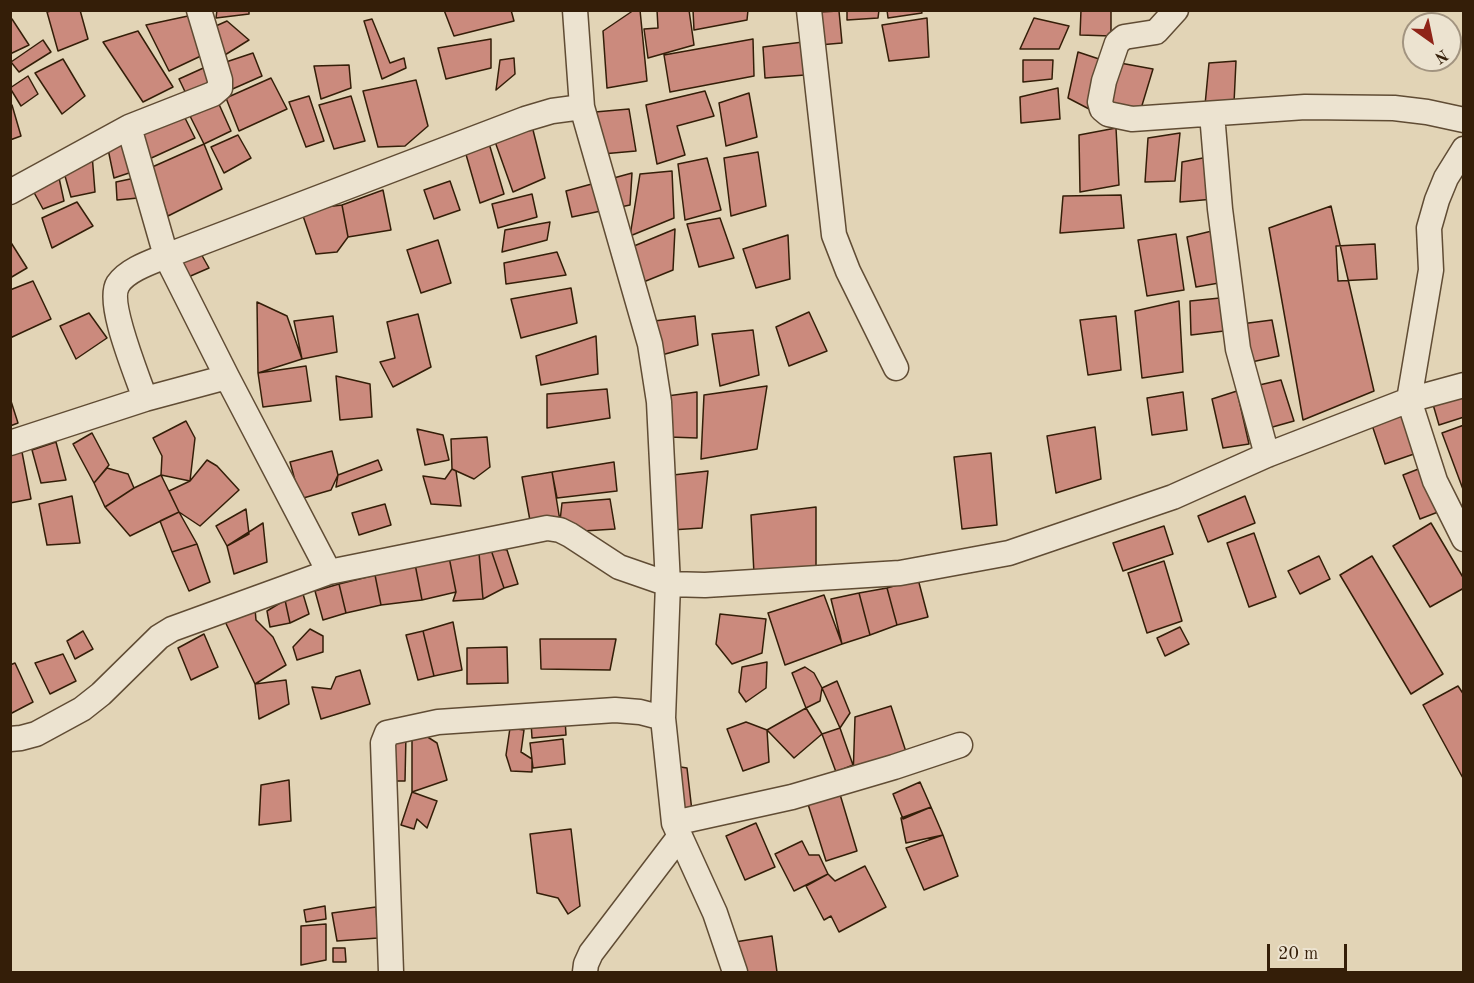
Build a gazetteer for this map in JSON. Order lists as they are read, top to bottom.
{
  "scale_bar": "20 m",
  "north": "bottom right"
}
